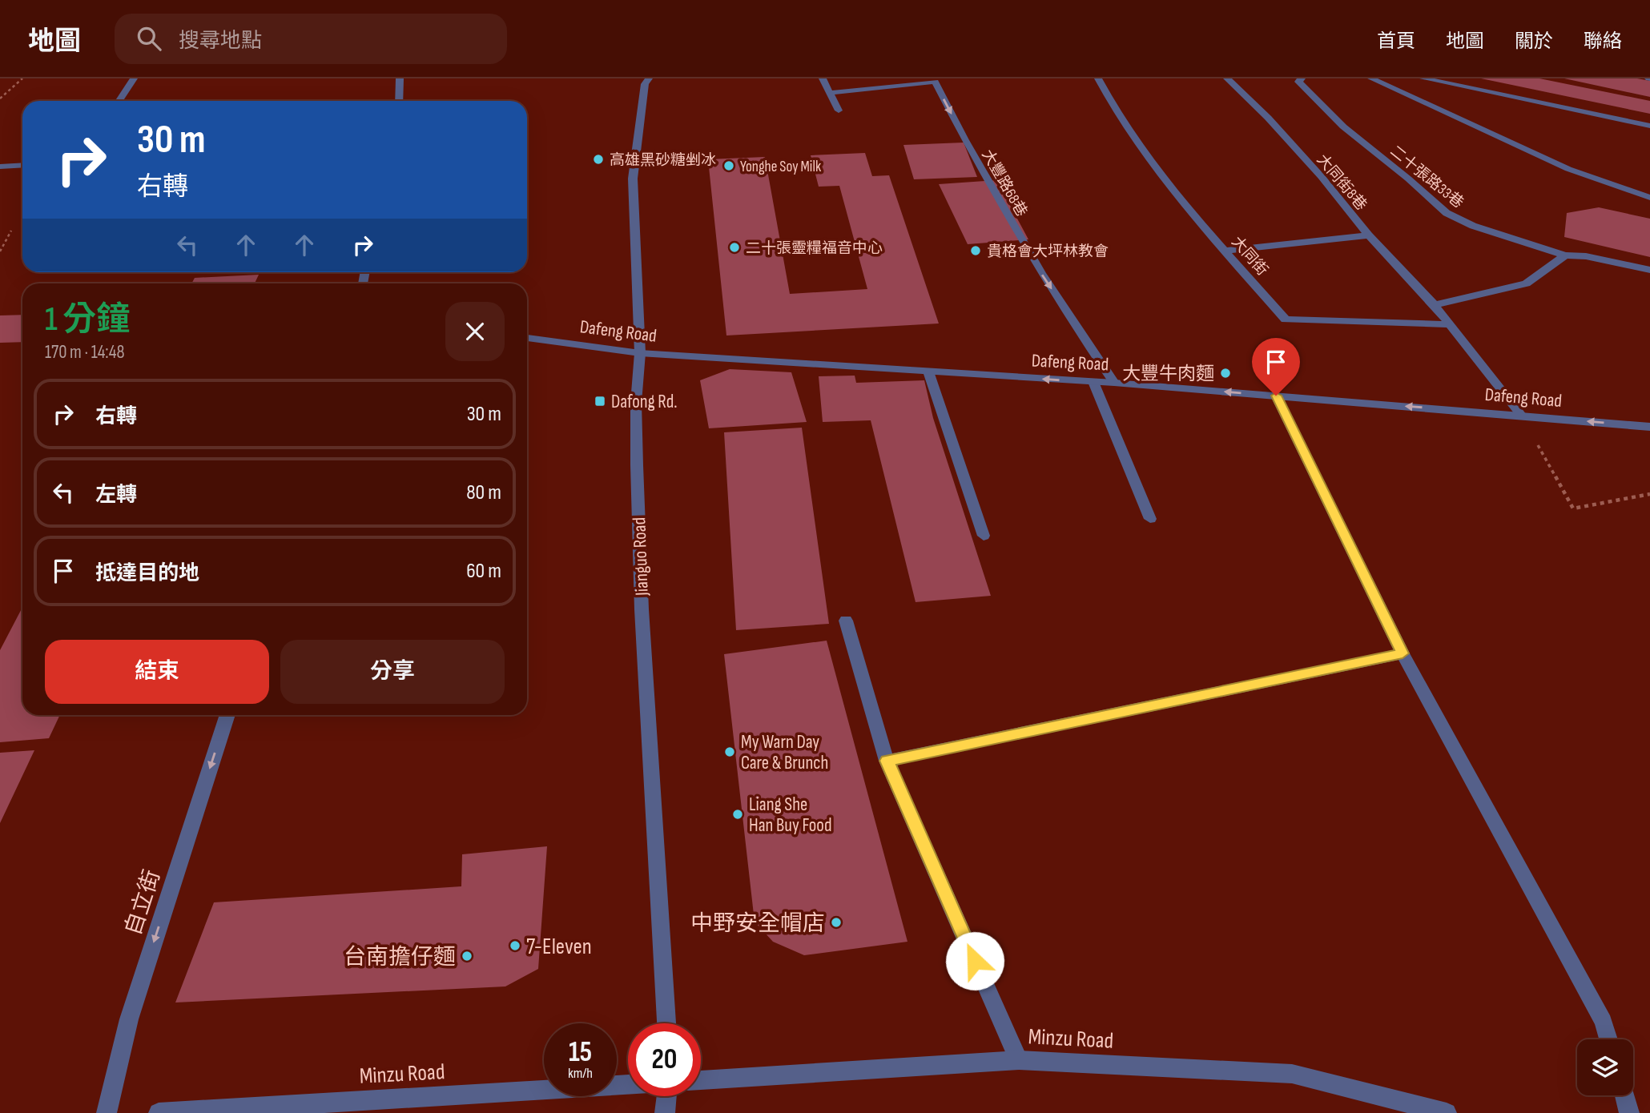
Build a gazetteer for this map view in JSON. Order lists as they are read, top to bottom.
{
  "streets": {
    "street": [
      "二十張路33巷",
      "大同街8巷",
      "大豐路68巷",
      "大同街",
      "Dafeng Road",
      "Jianguo Road",
      "自立街",
      "Minzu Road"
    ]
  },
  "crossings": [
    ["大豐路68巷", "Dafeng Road"],
    ["Dafeng Road", "Jianguo Road"]
  ],
  "one_way": ["大豐路68巷", "Dafeng Road", "自立街"],
  "places": {
    "other": [
      "高雄黑砂糖剉冰",
      "Yonghe Soy Milk",
      "二十張靈糧福音中心",
      "貴格會大坪林教會",
      "大豐牛肉麵",
      "My Warn Day Care & Brunch",
      "Liang She Han Buy Food",
      "中野安全帽店",
      "7-Eleven",
      "台南擔仔麵"
    ],
    "transit": ["Dafong Rd."]
  },
  "page": {
    "header": "地圖",
    "search": "搜尋地點",
    "nav": [
      "首頁",
      "地圖",
      "關於",
      "聯絡"
    ],
    "turn": ["30 m", "右轉"],
    "heading": ["1 分鐘", "170 m · 14:48"],
    "list": [
      {
        "name": "右轉",
        "value": "30 m"
      },
      {
        "name": "左轉",
        "value": "80 m"
      },
      {
        "name": "抵達目的地",
        "value": "60 m"
      }
    ],
    "buttons": ["結束", "分享"],
    "speed": "15 km/h",
    "limit": "20"
  }
}
